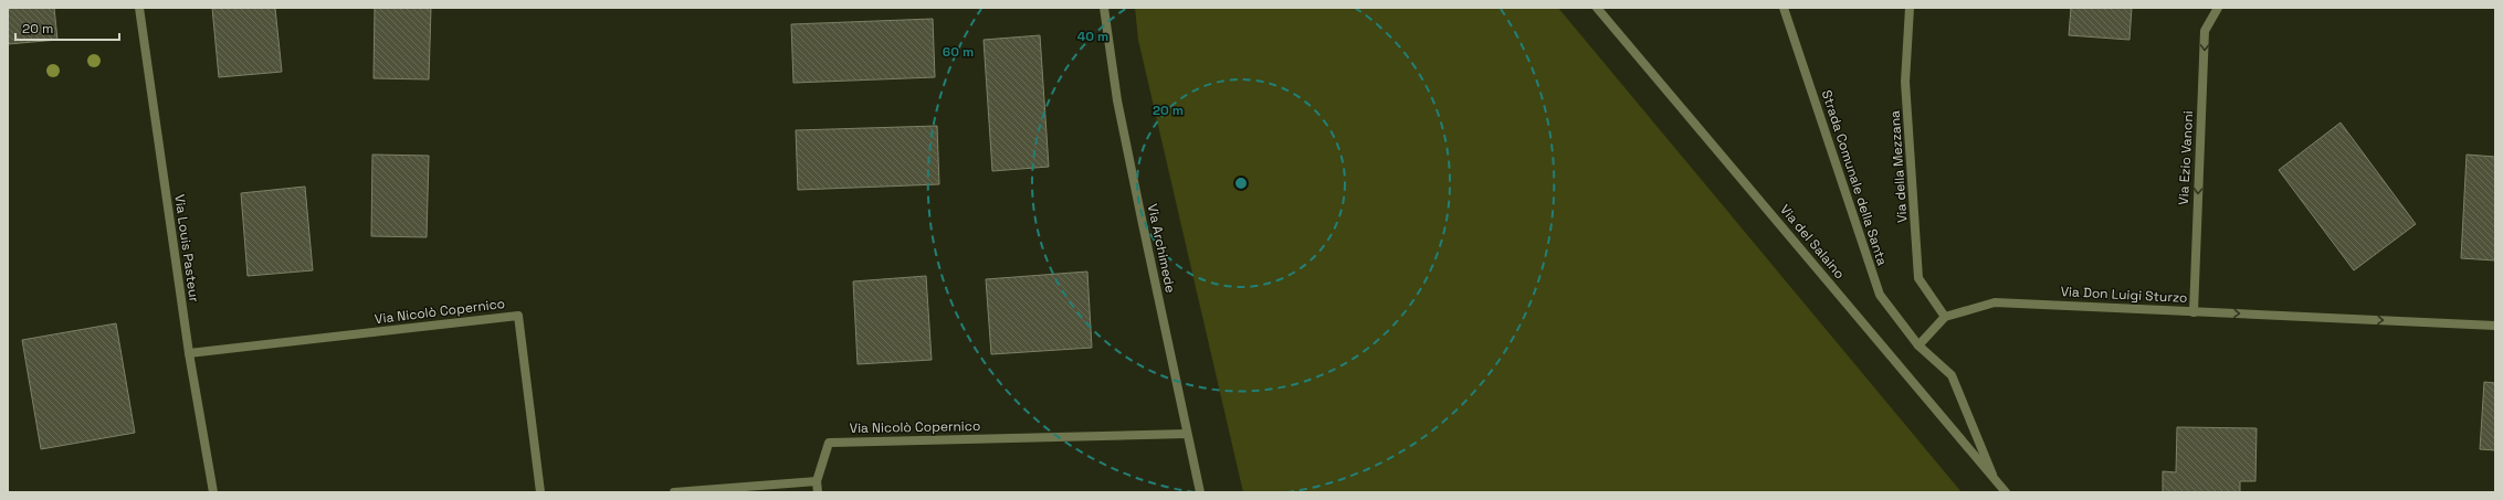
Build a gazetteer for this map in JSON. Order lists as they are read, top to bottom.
{
  "streets": {
    "street": [
      "Via Ezio Vanoni",
      "Via della Mezzana",
      "Strada Comunale della Santa",
      "Via del Salaino",
      "Via Louis Pasteur",
      "Via Archimede",
      "Via Don Luigi Sturzo",
      "Via Nicolò Copernico"
    ]
  },
  "crossings": [
    ["Via Ezio Vanoni", "Via Don Luigi Sturzo"],
    ["Via della Mezzana", "Via Don Luigi Sturzo"],
    ["Via Louis Pasteur", "Via Nicolò Copernico"],
    ["Via Archimede", "Via Nicolò Copernico"]
  ],
  "one_way": ["Via Ezio Vanoni", "Via Don Luigi Sturzo"],
  "scale_bar": "20 m",
  "rings": ["40 m", "60 m", "20 m"]
}
